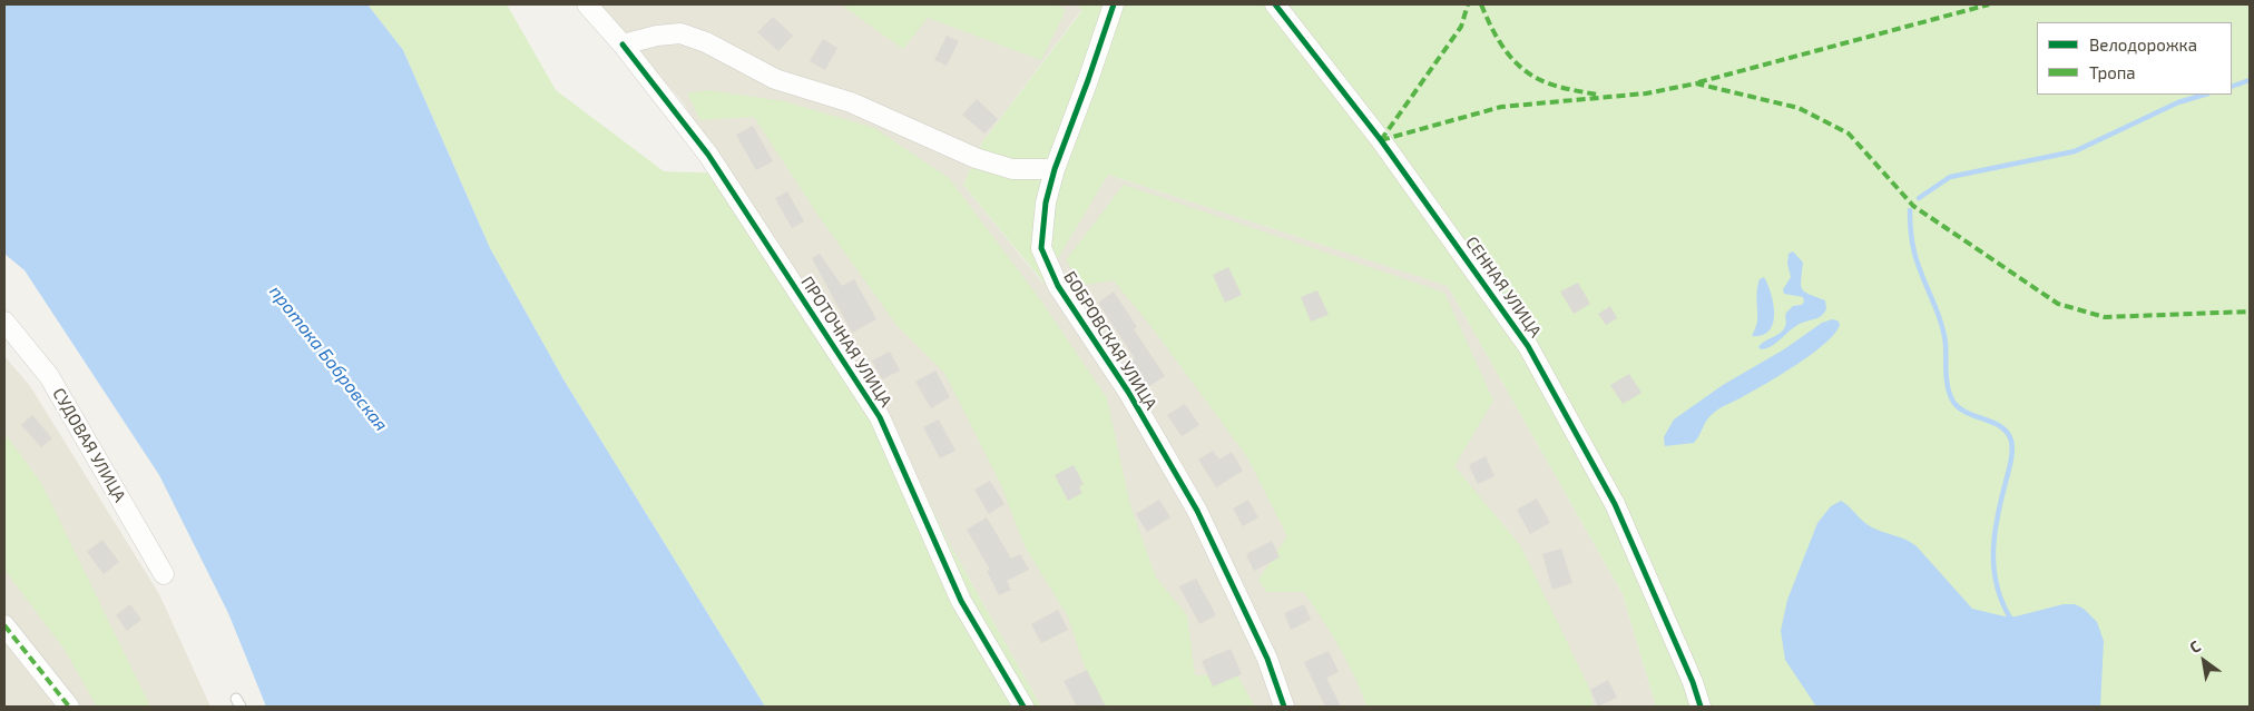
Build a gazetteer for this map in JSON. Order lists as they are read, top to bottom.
{
  "streets": {
    "street": [
      "СЕННАЯ УЛИЦА",
      "БОБРОВСКАЯ УЛИЦА",
      "ПРОТОЧНАЯ УЛИЦА",
      "СУДОВАЯ УЛИЦА"
    ]
  },
  "water": ["протока Бобровская"],
  "legend": ["Велодорожка", "Тропа"],
  "north": "top left"
}
